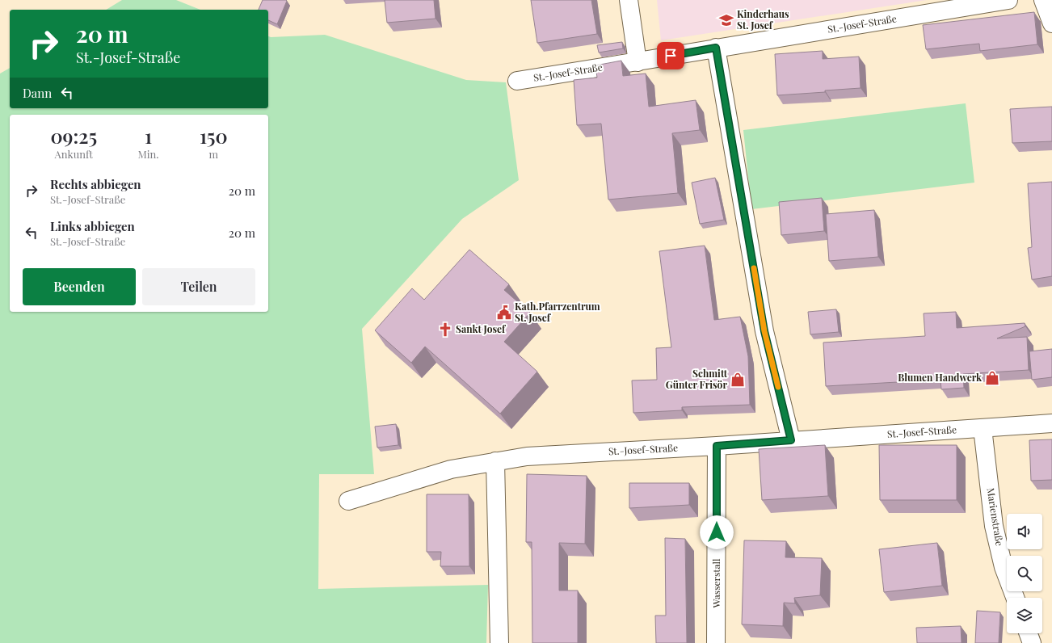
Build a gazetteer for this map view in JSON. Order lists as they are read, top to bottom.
{
  "streets": {
    "street": ["St.-Josef-Straße", "Marienstraße", "Wasserstall"]
  },
  "crossings": [
    ["St.-Josef-Straße", "Marienstraße"],
    ["St.-Josef-Straße", "Wasserstall"]
  ],
  "places": {
    "school or university": ["Kinderhaus St. Josef"],
    "public building": ["Kath.Pfarrzentrum St. Josef"],
    "church": ["Sankt Josef"],
    "shop": ["Blumen Handwerk", "Schmitt Günter Frisör"]
  },
  "page": {
    "turn": ["20 m", "St.-Josef-Straße"],
    "then": "Dann",
    "eta": [
      "09:25",
      "Ankunft",
      "1",
      "Min.",
      "150",
      "m"
    ],
    "list": [
      {
        "name": "Rechts abbiegen",
        "note": "St.-Josef-Straße",
        "value": "20 m"
      },
      {
        "name": "Links abbiegen",
        "note": "St.-Josef-Straße",
        "value": "20 m"
      }
    ],
    "buttons": ["Beenden", "Teilen"]
  }
}
